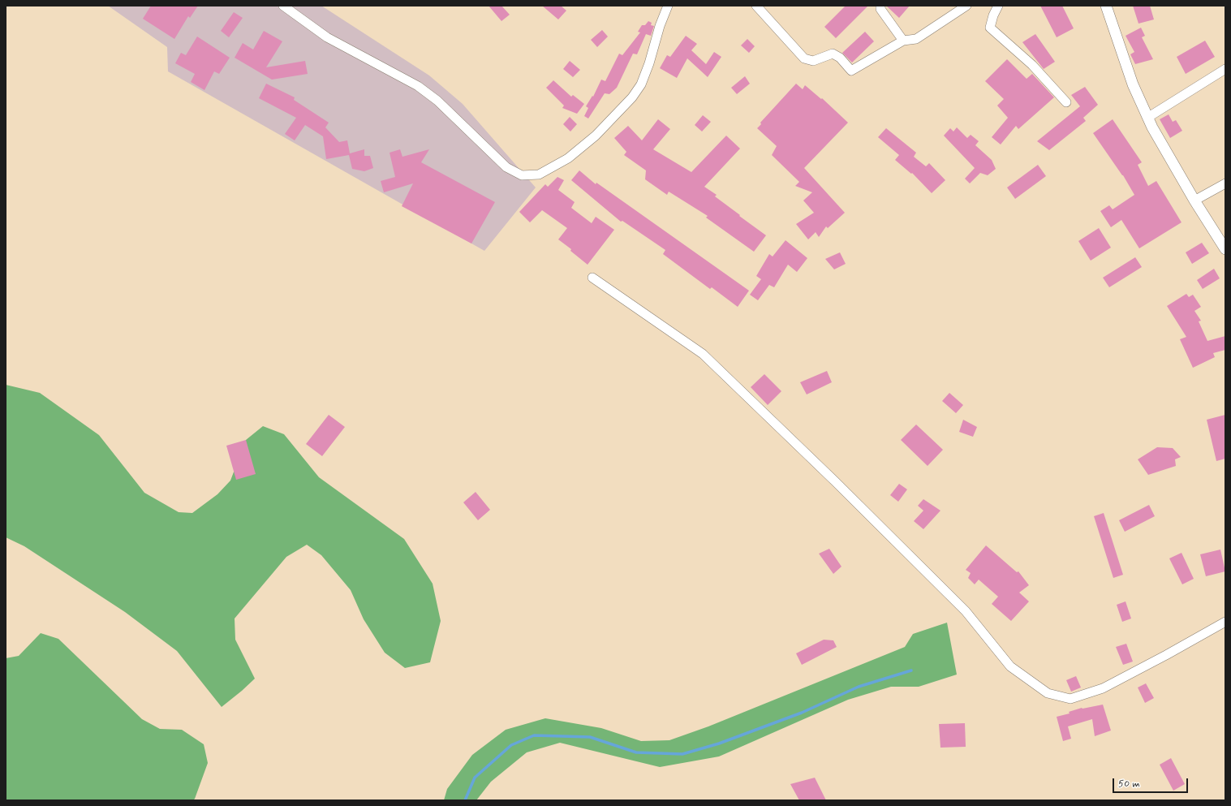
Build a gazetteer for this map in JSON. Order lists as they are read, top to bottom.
{
  "scale_bar": "50 m"
}
